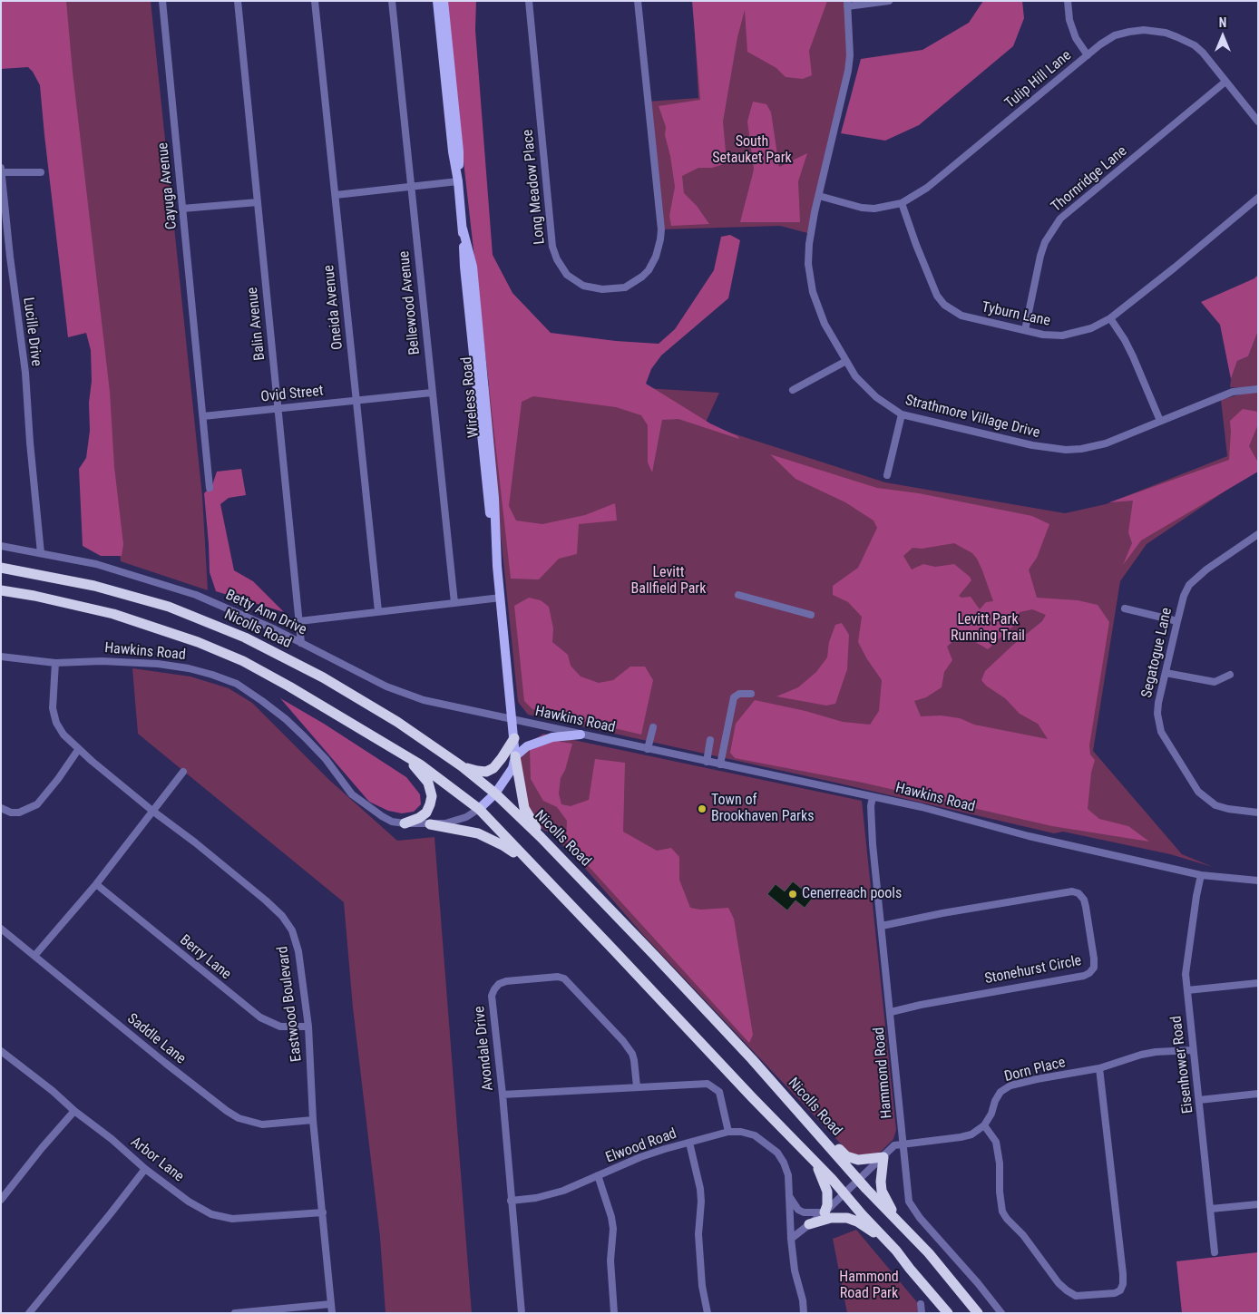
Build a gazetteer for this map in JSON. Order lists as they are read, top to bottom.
{
  "streets": {
    "highway": ["Nicolls Road"],
    "main road": ["Wireless Road", "Hawkins Road"],
    "street": [
      "Tulip Hill Lane",
      "Thornridge Lane",
      "Cayuga Avenue",
      "Long Meadow Place",
      "Bellewood Avenue",
      "Oneida Avenue",
      "Tyburn Lane",
      "Balin Avenue",
      "Lucille Drive",
      "Ovid Street",
      "Strathmore Village Drive",
      "Betty Ann Drive",
      "Segatogue Lane",
      "Berry Lane",
      "Stonehurst Circle",
      "Eastwood Boulevard",
      "Saddle Lane",
      "Avondale Drive",
      "Eisenhower Road",
      "Dorn Place",
      "Hammond Road",
      "Elwood Road",
      "Arbor Lane"
    ]
  },
  "crossings": [
    ["Tulip Hill Lane", "Thornridge Lane"],
    ["Tulip Hill Lane", "Tyburn Lane"],
    ["Tulip Hill Lane", "Strathmore Village Drive"],
    ["Thornridge Lane", "Tyburn Lane"],
    ["Cayuga Avenue", "Ovid Street"],
    ["Bellewood Avenue", "Ovid Street"],
    ["Oneida Avenue", "Ovid Street"],
    ["Balin Avenue", "Ovid Street"],
    ["Balin Avenue", "Betty Ann Drive"],
    ["Lucille Drive", "Betty Ann Drive"],
    ["Wireless Road", "Betty Ann Drive"],
    ["Wireless Road", "Hawkins Road"],
    ["Betty Ann Drive", "Hawkins Road"],
    ["Nicolls Road", "Hawkins Road"],
    ["Hawkins Road", "Eastwood Boulevard"],
    ["Hawkins Road", "Eisenhower Road"],
    ["Hawkins Road", "Hammond Road"],
    ["Berry Lane", "Eastwood Boulevard"],
    ["Stonehurst Circle", "Hammond Road"],
    ["Eastwood Boulevard", "Saddle Lane"],
    ["Eastwood Boulevard", "Arbor Lane"],
    ["Avondale Drive", "Elwood Road"],
    ["Eisenhower Road", "Dorn Place"]
  ],
  "parks": [
    "South Setauket Park",
    "Levitt Ballfield Park",
    "Levitt Park Running Trail",
    "Hammond Road Park"
  ],
  "places": ["Town of Brookhaven Parks", "Cenerreach pools"],
  "north": "top"
}
